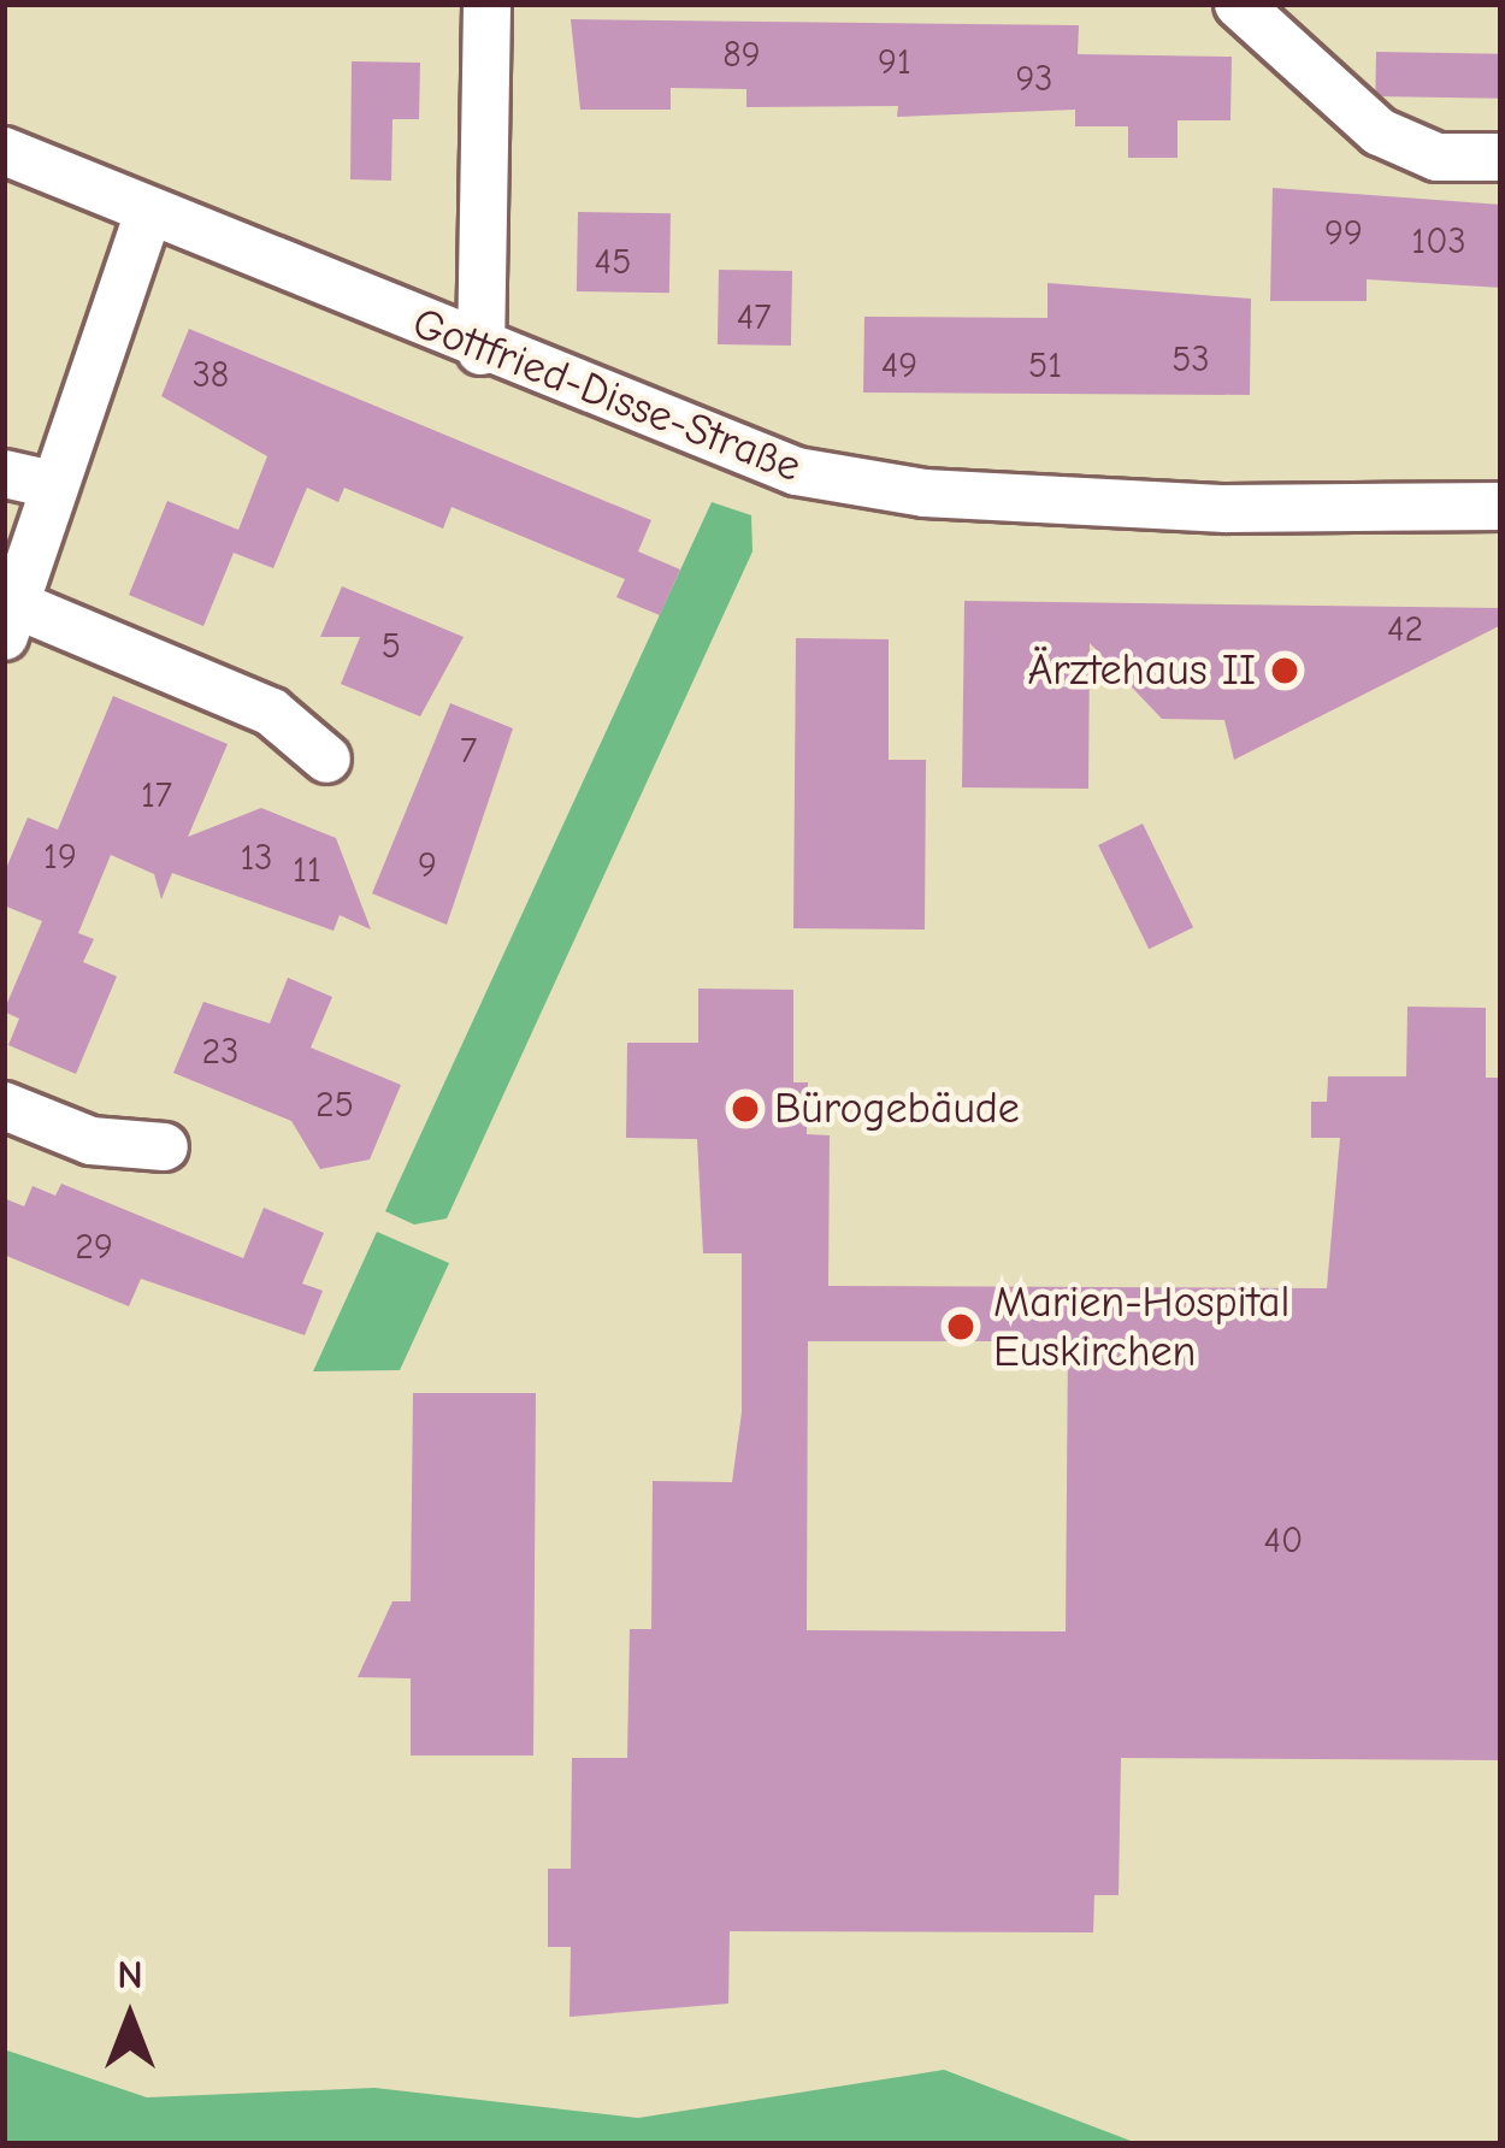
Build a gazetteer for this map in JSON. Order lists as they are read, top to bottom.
{
  "streets": {
    "street": ["Gottfried-Disse-Straße"]
  },
  "places": ["Ärztehaus II", "Bürogebäude", "Marien-Hospital Euskirchen"],
  "house_numbers": [
    "89",
    "91",
    "93",
    "99",
    "103",
    "45",
    "47",
    "53",
    "49",
    "51",
    "38",
    "42",
    "5",
    "7",
    "17",
    "19",
    "13",
    "9",
    "11",
    "23",
    "25",
    "29",
    "40"
  ],
  "north": "top"
}
